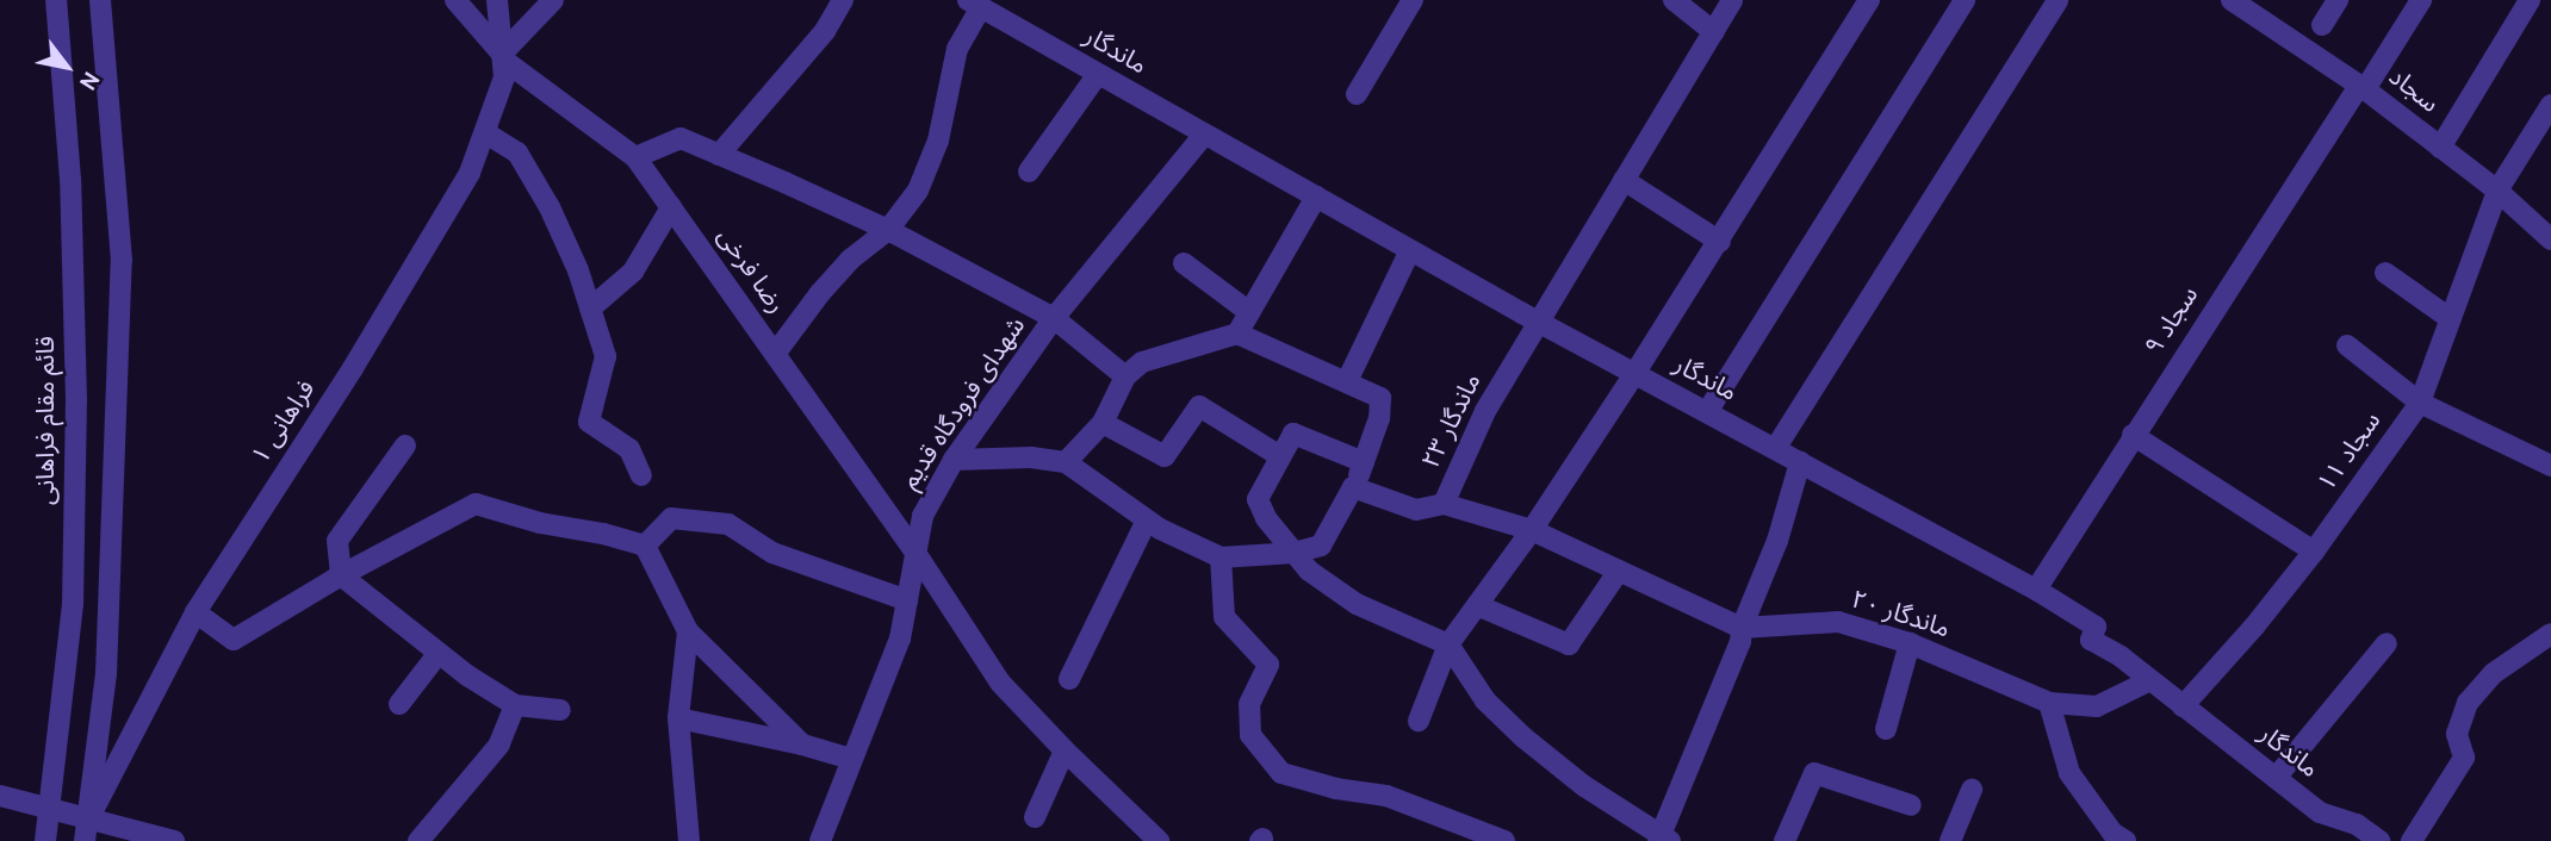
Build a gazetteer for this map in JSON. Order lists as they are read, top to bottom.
{
  "streets": {
    "street": [
      "ماندگار",
      "سجاد",
      "رضا فرخی",
      "سجاد ۹",
      "شهدای فرودگاه قدیم",
      "قائم مقام فراهانی",
      "ماندگار ۲۳",
      "فراهانی ۱",
      "سجاد ۱۱",
      "ماندگار ۲۰"
    ]
  },
  "crossings": [
    ["ماندگار", "سجاد ۹"],
    ["ماندگار", "شهدای فرودگاه قدیم"],
    ["ماندگار", "ماندگار ۲۳"],
    ["ماندگار", "سجاد ۱۱"],
    ["ماندگار", "ماندگار ۲۰"],
    ["سجاد", "سجاد ۹"],
    ["سجاد", "سجاد ۱۱"],
    ["رضا فرخی", "شهدای فرودگاه قدیم"],
    ["رضا فرخی", "فراهانی ۱"],
    ["ماندگار ۲۳", "ماندگار ۲۰"]
  ],
  "north": "bottom right"
}
